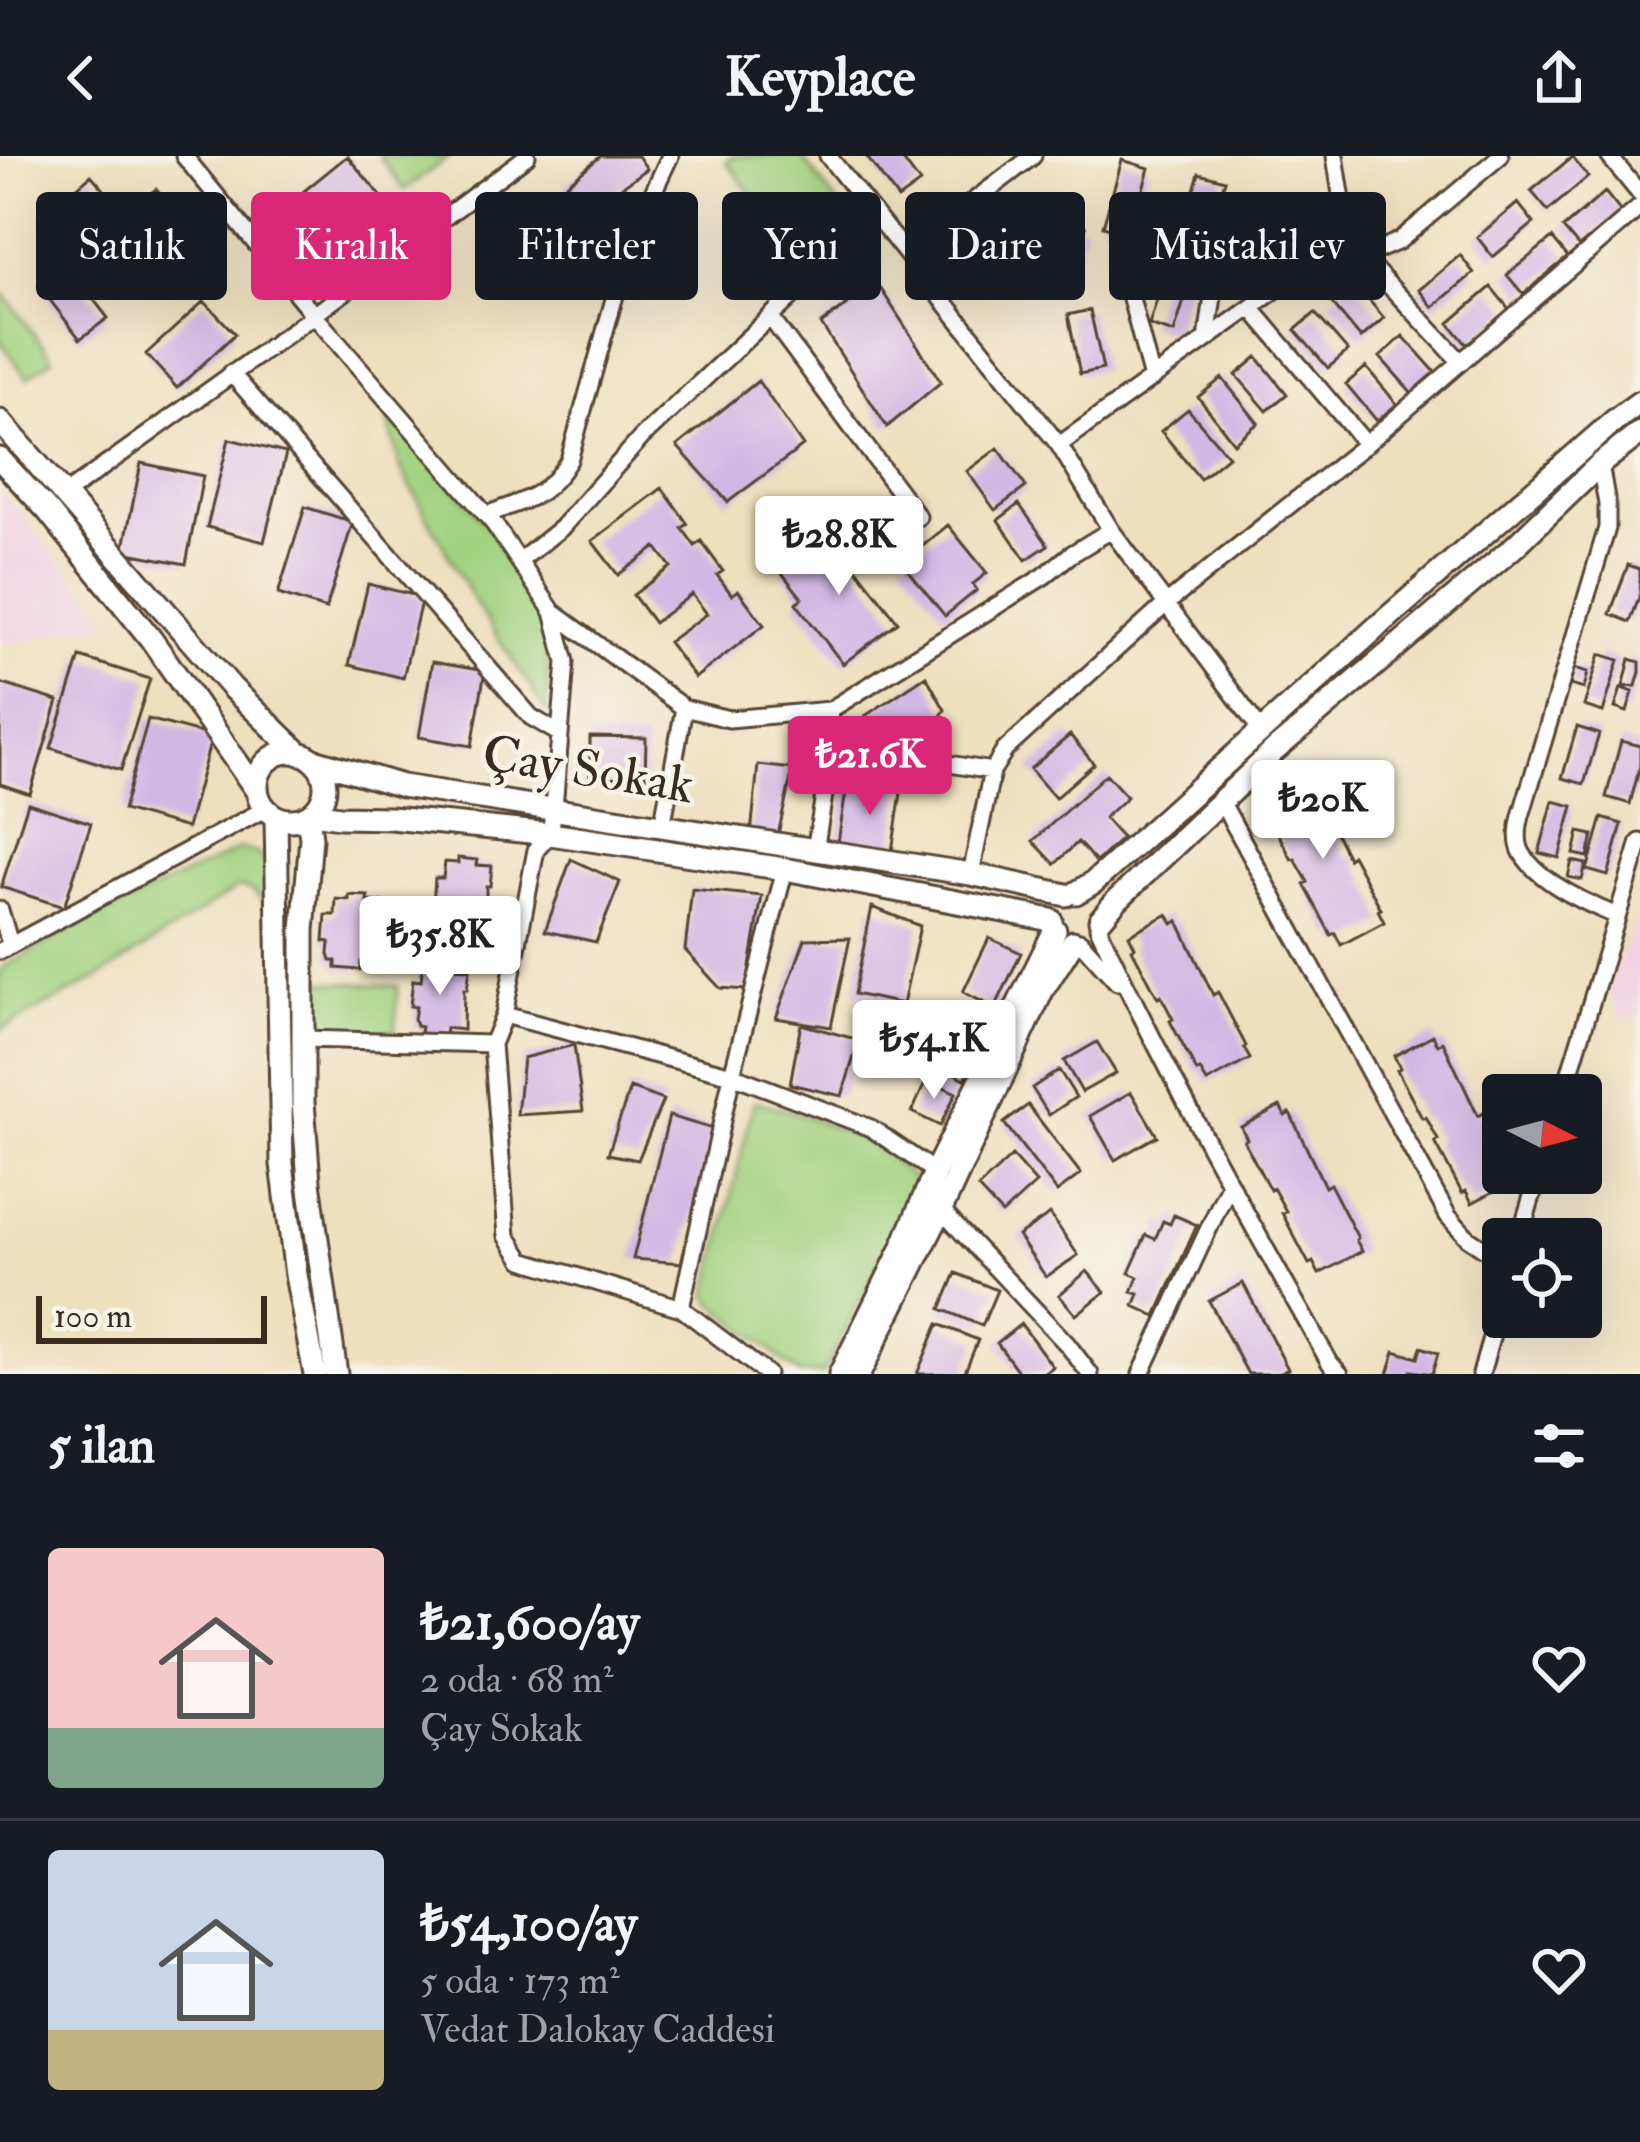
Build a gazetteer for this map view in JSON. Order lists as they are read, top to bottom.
{
  "streets": {
    "main road": ["Çay Sokak"]
  },
  "scale_bar": "100 m",
  "north": "right",
  "page": {
    "header": "Keyplace",
    "chip": [
      "Satılık",
      "Kiralık",
      "Filtreler",
      "Yeni",
      "Daire",
      "Müstakil ev"
    ],
    "price": [
      "₺28.8K",
      "₺21.6K",
      "₺20K",
      "₺35.8K",
      "₺54.1K"
    ],
    "scale": "100 m",
    "heading": "5 ilan",
    "list": [
      {
        "name": "₺21,600/ay",
        "note": "2 oda · 68 m² · Çay Sokak"
      },
      {
        "name": "₺54,100/ay",
        "note": "5 oda · 173 m² · Vedat Dalokay Caddesi"
      }
    ]
  }
}
